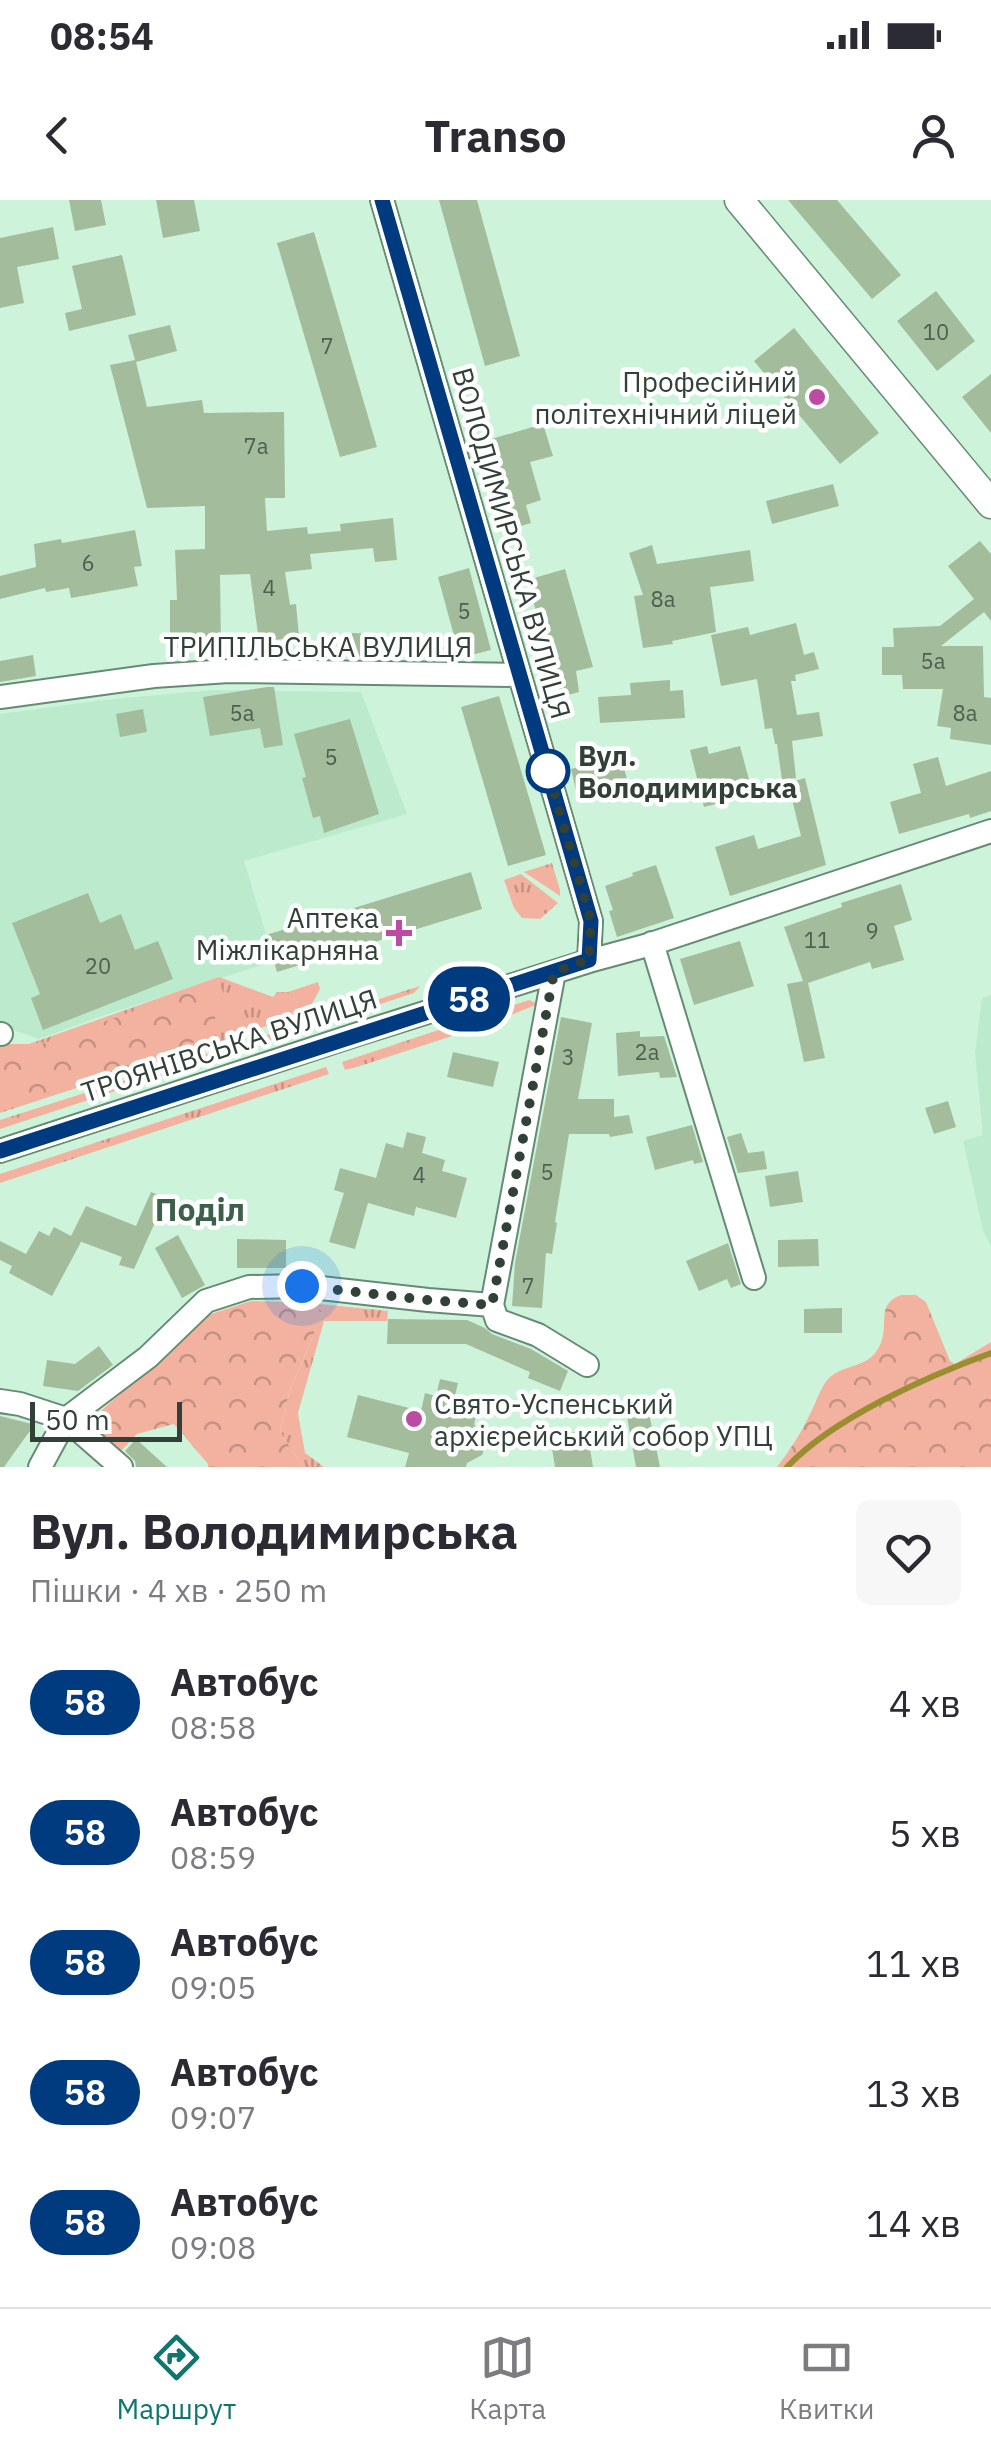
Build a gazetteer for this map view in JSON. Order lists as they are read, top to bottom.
{
  "streets": {
    "street": ["ВОЛОДИМИРСЬКА ВУЛИЦЯ", "ТРИПІЛЬСЬКА ВУЛИЦЯ", "ТРОЯНІВСЬКА ВУЛИЦЯ"]
  },
  "crossings": [
    ["ВОЛОДИМИРСЬКА ВУЛИЦЯ", "ТРИПІЛЬСЬКА ВУЛИЦЯ"],
    ["ВОЛОДИМИРСЬКА ВУЛИЦЯ", "ТРОЯНІВСЬКА ВУЛИЦЯ"]
  ],
  "districts": ["Поділ"],
  "places": {
    "other": ["Професійний політехнічний ліцей", "Вул. Володимирська", "Свято-Успенський архієрейський собор УПЦ"],
    "health": ["Аптека Міжлікарняна"]
  },
  "lines": ["bus line 58"],
  "house_numbers": [
    "10",
    "7",
    "7а",
    "6",
    "4",
    "8а",
    "5",
    "5а",
    "5а",
    "8а",
    "5",
    "9",
    "11",
    "20",
    "2а",
    "3",
    "5",
    "4",
    "7"
  ],
  "scale_bar": "50 m",
  "page": {
    "status": "08:54",
    "header": "Transo",
    "on_map": "58",
    "scale": "50 m",
    "heading": ["Вул. Володимирська", "Пішки · 4 хв · 250 m"],
    "list": [
      {
        "mark": "58",
        "name": "Автобус",
        "note": "08:58",
        "value": "4 хв"
      },
      {
        "mark": "58",
        "name": "Автобус",
        "note": "08:59",
        "value": "5 хв"
      },
      {
        "mark": "58",
        "name": "Автобус",
        "note": "09:05",
        "value": "11 хв"
      },
      {
        "mark": "58",
        "name": "Автобус",
        "note": "09:07",
        "value": "13 хв"
      },
      {
        "mark": "58",
        "name": "Автобус",
        "note": "09:08",
        "value": "14 хв"
      }
    ],
    "tabs": ["Маршрут", "Карта", "Квитки"]
  }
}
